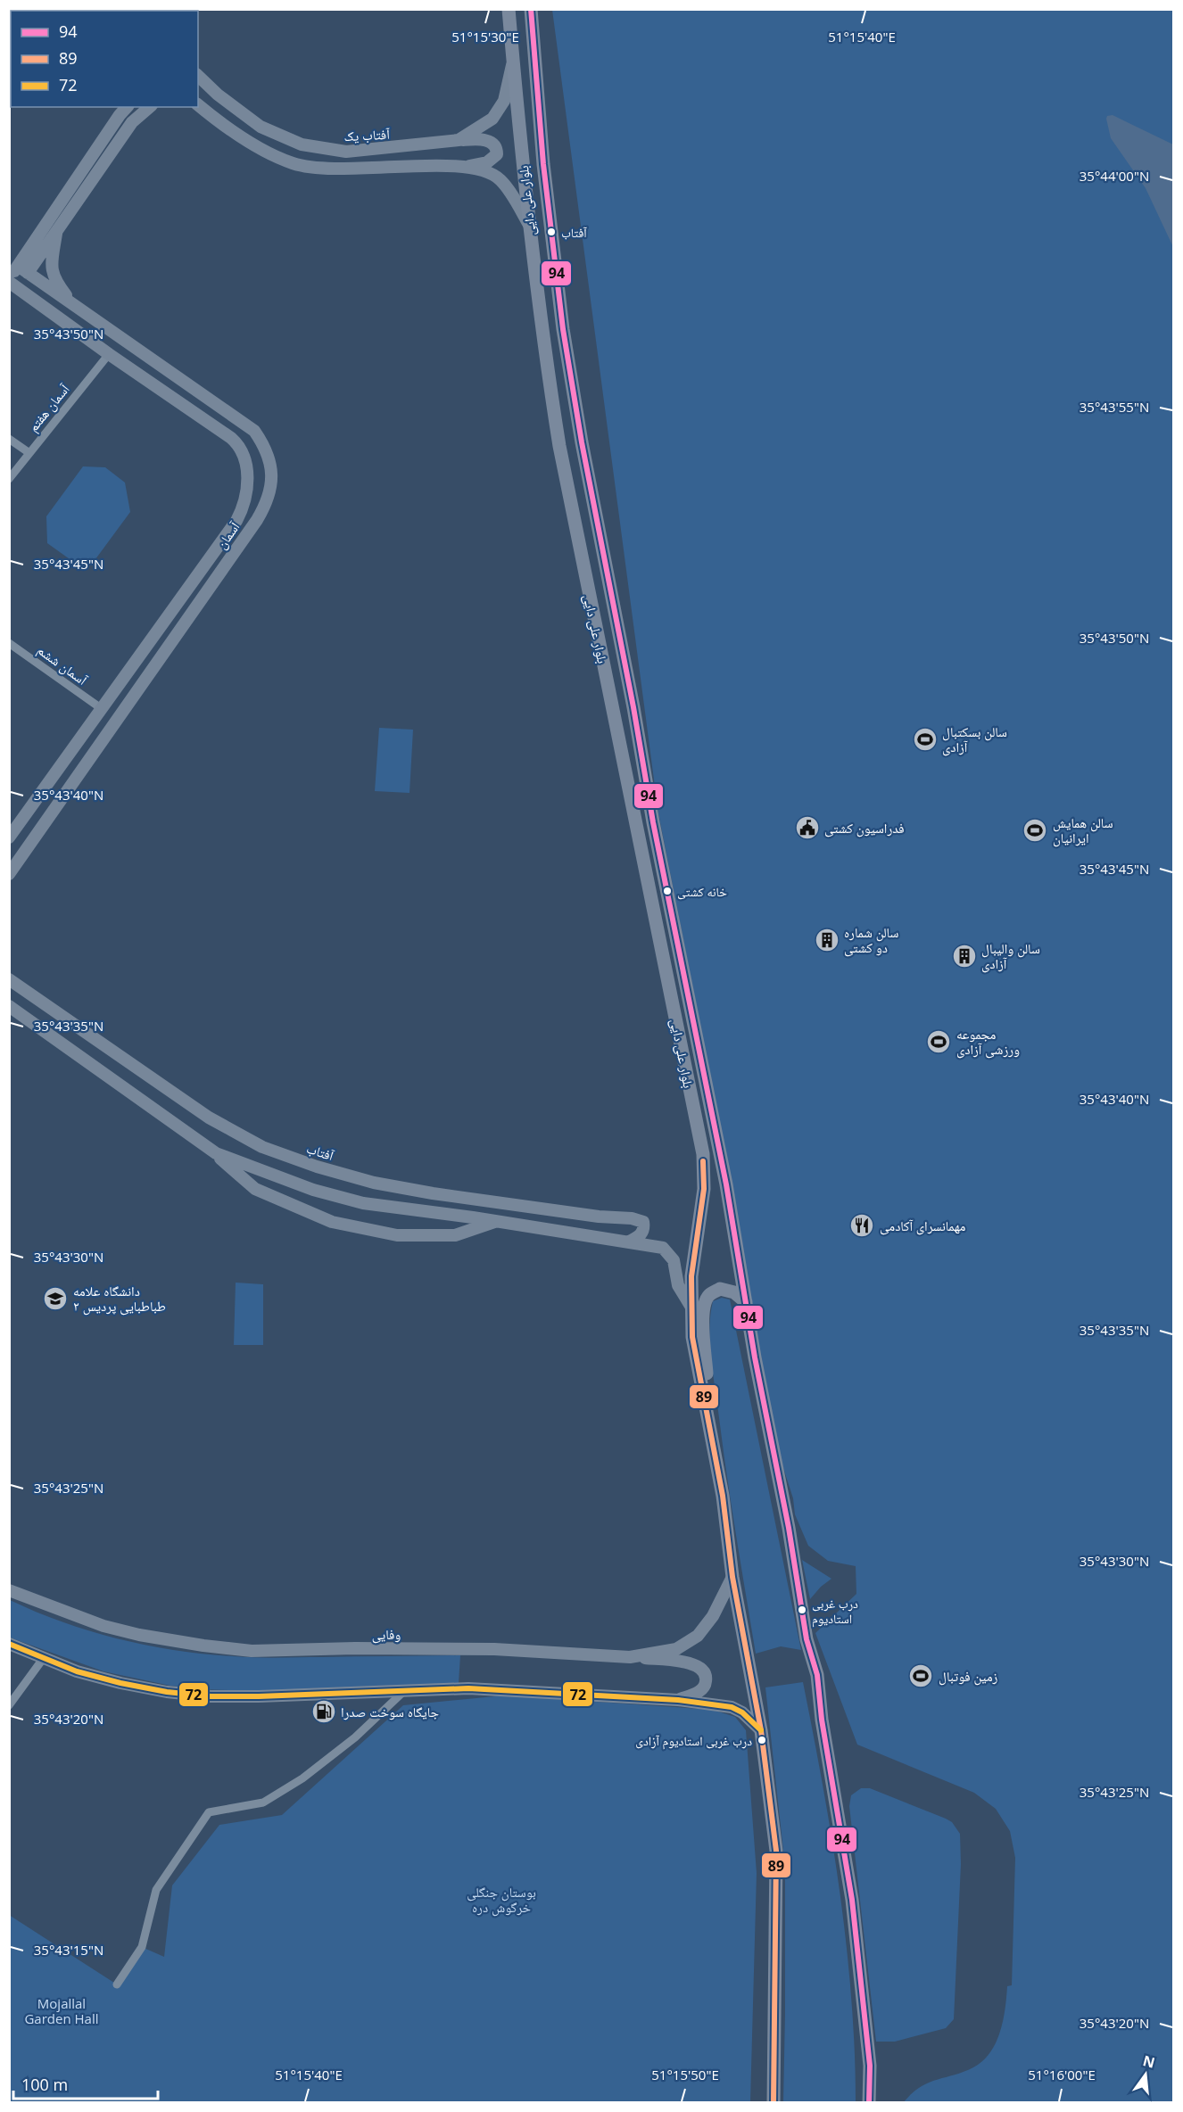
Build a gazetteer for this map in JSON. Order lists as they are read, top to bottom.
{
  "streets": {
    "main road": ["بلوار علی دایی"],
    "street": [
      "آفتاب یک",
      "آسمان هفتم",
      "آسمان",
      "آسمان ششم",
      "آفتاب",
      "وفایی"
    ]
  },
  "crossings": [
    ["آفتاب یک", "بلوار علی دایی"],
    ["بلوار علی دایی", "وفایی"],
    ["آسمان هفتم", "آسمان"],
    ["آسمان", "آسمان ششم"]
  ],
  "parks": ["بوستان جنگلی خرگوش دره", "Mojallal Garden Hall"],
  "places": {
    "other": [
      "آفتاب",
      "خانه کشتی",
      "درب غربی استادیوم",
      "درب غربی استادیوم آزادی"
    ],
    "sports": [
      "سالن بسکتبال آزادی",
      "سالن همایش ایرانیان",
      "مجموعه ورزشی آزادی",
      "زمین فوتبال"
    ],
    "public building": ["فدراسیون کشتی"],
    "building": ["سالن شماره دو کشتی", "سالن والیبال آزادی"],
    "restaurant": ["مهمانسرای آکادمی"],
    "school or university": ["دانشگاه علامه طباطبایی پردیس ۲"],
    "fuel station": ["جایگاه سوخت صدرا"]
  },
  "lines": ["transit line 94", "transit line 89", "transit line 72"],
  "legend": ["94", "89", "72"],
  "scale_bar": "100 m",
  "north": "top",
  "coordinates": [
    "51°15'30\"E",
    "51°15'40\"E",
    "35°44'00\"N",
    "35°43'50\"N",
    "35°43'55\"N",
    "35°43'45\"N",
    "35°43'40\"N",
    "35°43'35\"N",
    "35°43'30\"N",
    "35°43'25\"N",
    "35°43'20\"N",
    "35°43'15\"N",
    "51°15'50\"E",
    "51°16'00\"E"
  ]
}
